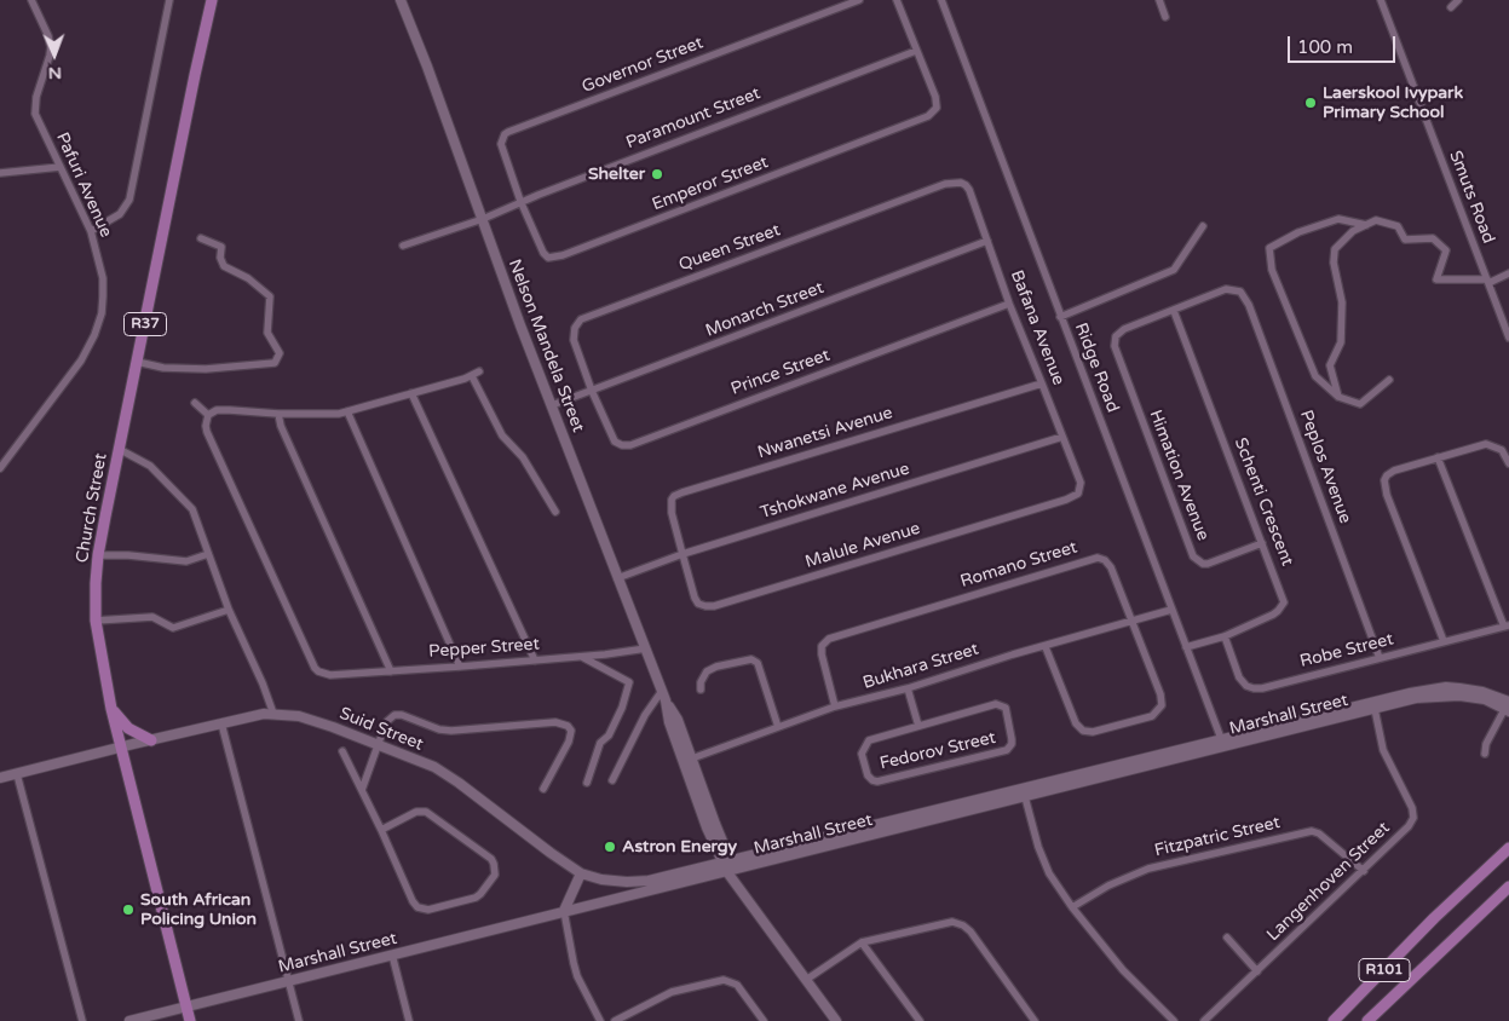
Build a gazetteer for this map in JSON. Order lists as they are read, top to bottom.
{
  "streets": {
    "main road": ["R37", "Church Street", "R101"],
    "street": [
      "Governor Street",
      "Paramount Street",
      "Emperor Street",
      "Pafuri Avenue",
      "Smuts Road",
      "Queen Street",
      "Monarch Street",
      "Bafana Avenue",
      "Nelson Mandela Street",
      "Ridge Road",
      "Prince Street",
      "Nwanetsi Avenue",
      "Peplos Avenue",
      "Himation Avenue",
      "Tshokwane Avenue",
      "Schenti Crescent",
      "Malule Avenue",
      "Romano Street",
      "Pepper Street",
      "Robe Street",
      "Bukhara Street",
      "Marshall Street",
      "Suid Street",
      "Fedorov Street",
      "Fitzpatric Street",
      "Langenhoven Street"
    ]
  },
  "crossings": [
    ["Governor Street", "Paramount Street"],
    ["Governor Street", "Emperor Street"],
    ["Paramount Street", "Emperor Street"],
    ["Paramount Street", "Nelson Mandela Street"],
    ["Queen Street", "Monarch Street"],
    ["Queen Street", "Bafana Avenue"],
    ["Queen Street", "Prince Street"],
    ["Monarch Street", "Bafana Avenue"],
    ["Monarch Street", "Nelson Mandela Street"],
    ["Monarch Street", "Prince Street"],
    ["Bafana Avenue", "Prince Street"],
    ["Bafana Avenue", "Nwanetsi Avenue"],
    ["Bafana Avenue", "Tshokwane Avenue"],
    ["Bafana Avenue", "Malule Avenue"],
    ["Nelson Mandela Street", "Tshokwane Avenue"],
    ["Nelson Mandela Street", "Pepper Street"],
    ["Nelson Mandela Street", "Bukhara Street"],
    ["Nelson Mandela Street", "Marshall Street"],
    ["Nelson Mandela Street", "Suid Street"],
    ["Ridge Road", "Schenti Crescent"],
    ["Ridge Road", "Bukhara Street"],
    ["Ridge Road", "Marshall Street"],
    ["Nwanetsi Avenue", "Tshokwane Avenue"],
    ["Nwanetsi Avenue", "Malule Avenue"],
    ["Peplos Avenue", "Himation Avenue"],
    ["Peplos Avenue", "Schenti Crescent"],
    ["Peplos Avenue", "Robe Street"],
    ["Himation Avenue", "Schenti Crescent"],
    ["Tshokwane Avenue", "Malule Avenue"],
    ["Schenti Crescent", "Robe Street"],
    ["Church Street", "Marshall Street"],
    ["Church Street", "Suid Street"],
    ["Romano Street", "Bukhara Street"],
    ["Bukhara Street", "Fedorov Street"],
    ["Marshall Street", "Suid Street"],
    ["Marshall Street", "Langenhoven Street"],
    ["Fitzpatric Street", "Langenhoven Street"]
  ],
  "places": [
    "Laerskool Ivypark Primary School",
    "Shelter",
    "Astron Energy",
    "South African Policing Union"
  ],
  "scale_bar": "100 m",
  "north": "bottom"
}
